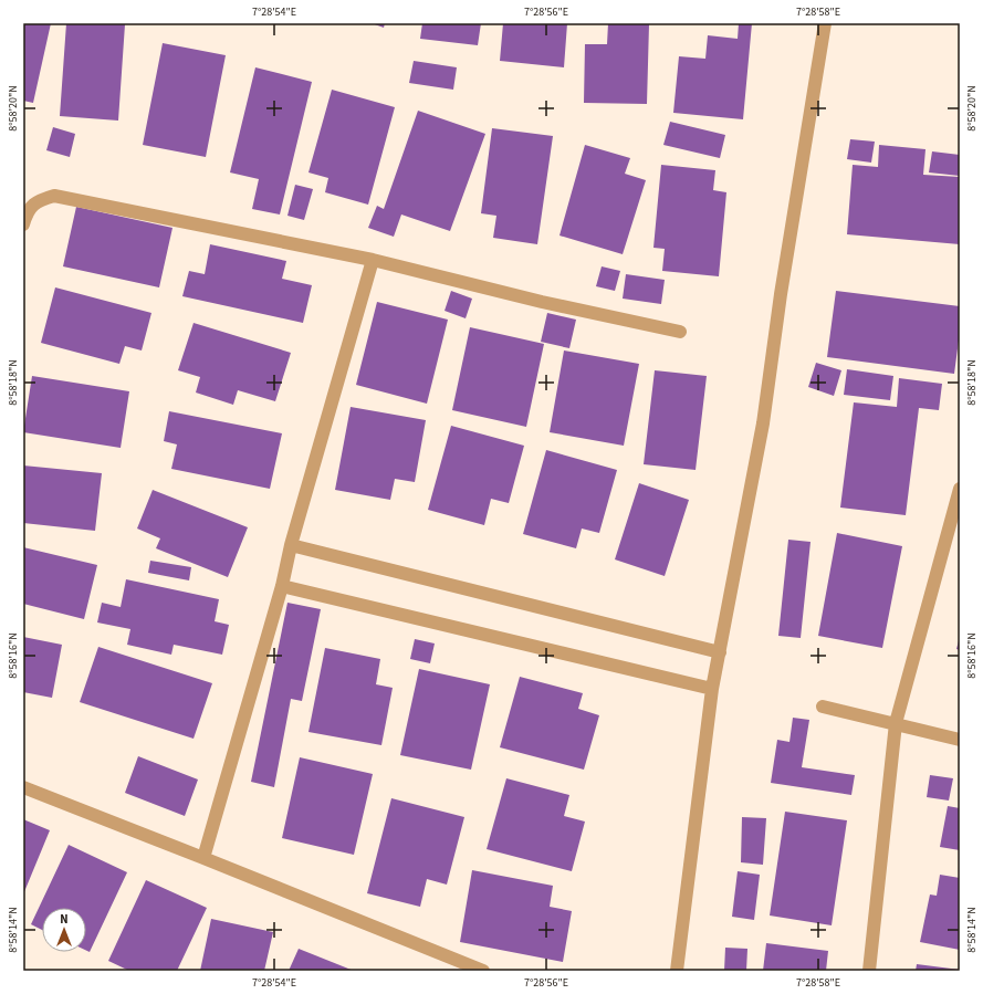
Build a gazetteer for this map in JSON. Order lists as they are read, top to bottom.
{
  "north": "top",
  "coordinates": [
    "7°28'54\"E",
    "7°28'56\"E",
    "7°28'58\"E",
    "8°58'20\"N",
    "8°58'18\"N",
    "8°58'16\"N",
    "8°58'14\"N"
  ]
}
